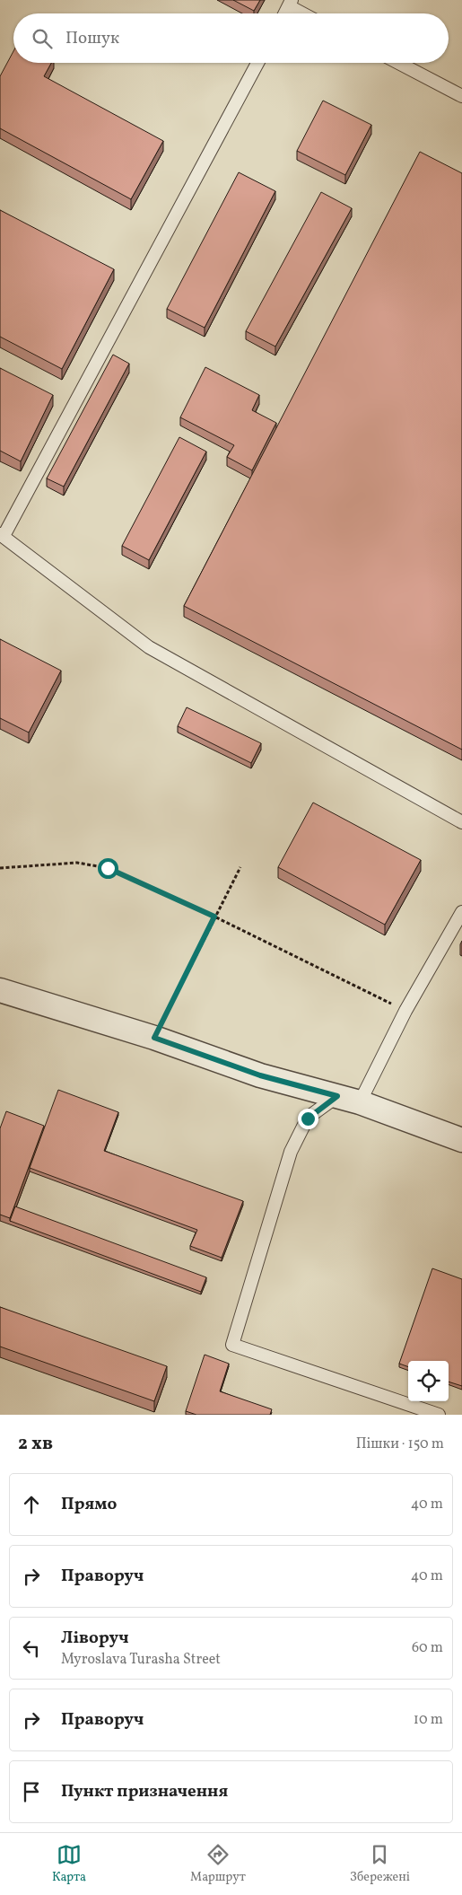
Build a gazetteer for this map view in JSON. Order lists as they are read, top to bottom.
{
  "page": {
    "search": "Пошук",
    "heading": ["2 хв", "Пішки · 150 m"],
    "list": [
      ["Прямо", "40 m"],
      ["Праворуч", "40 m"],
      ["Ліворуч", "Myroslava Turasha Street", "60 m"],
      ["Праворуч", "10 m"],
      "Пункт призначення"
    ],
    "nav": ["Карта", "Маршрут", "Збережені"]
  }
}
